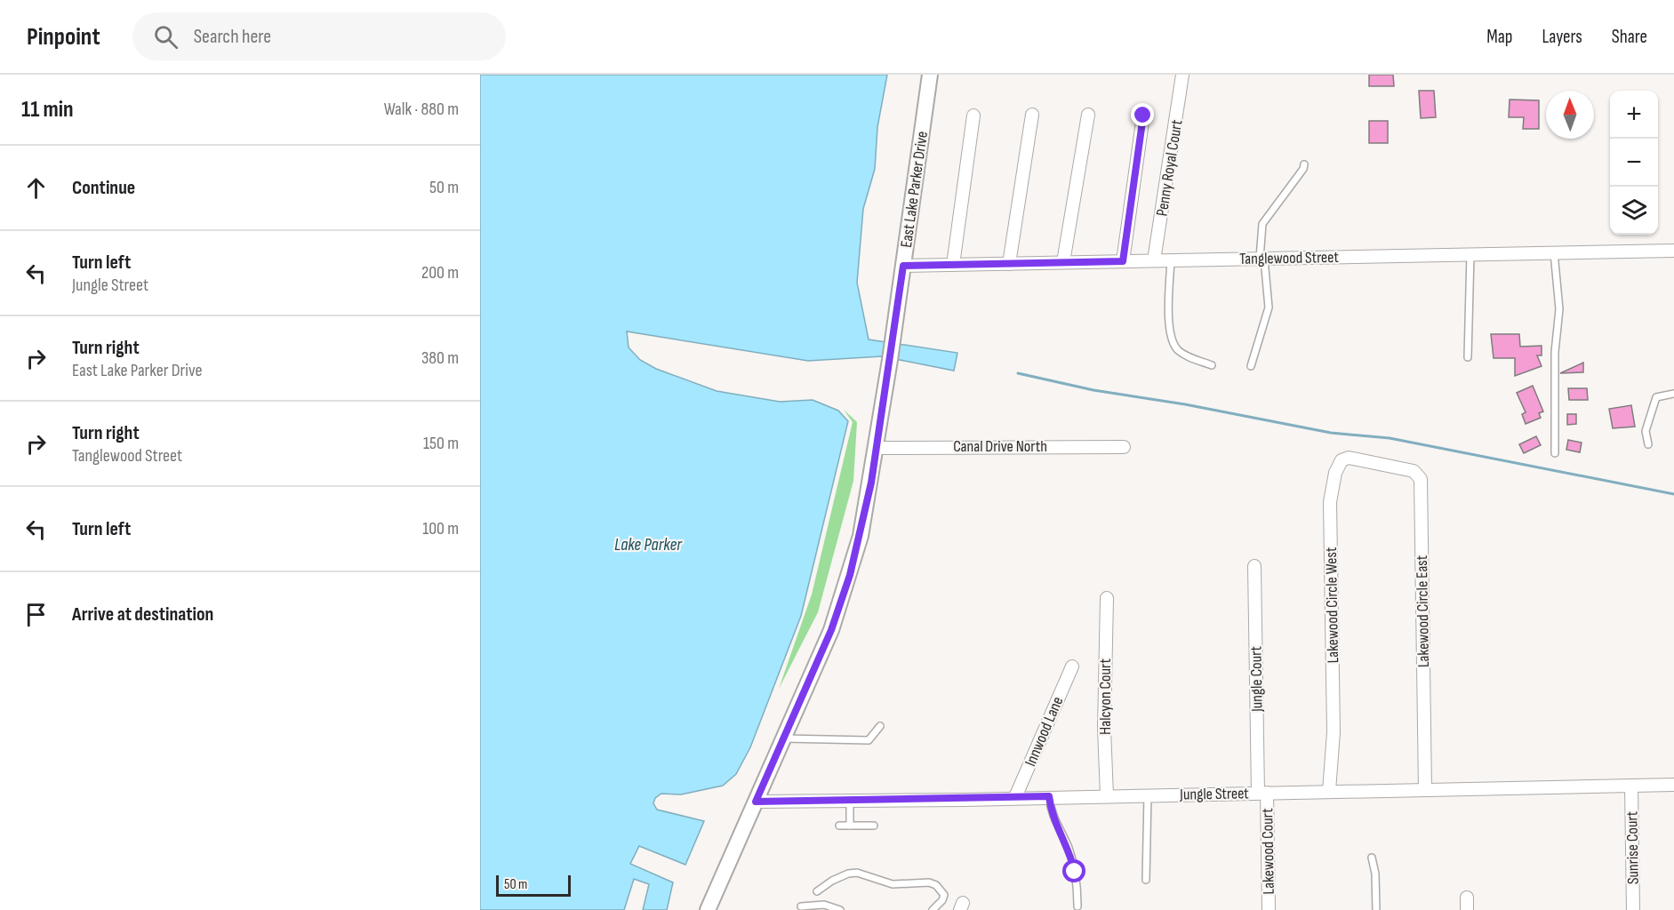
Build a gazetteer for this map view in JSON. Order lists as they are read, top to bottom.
{
  "streets": {
    "street": [
      "Penny Royal Court",
      "East Lake Parker Drive",
      "Tanglewood Street",
      "Canal Drive North",
      "Lakewood Circle West",
      "Lakewood Circle East",
      "Jungle Court",
      "Halcyon Court",
      "Innwood Lane",
      "Jungle Street",
      "Sunrise Court",
      "Lakewood Court"
    ]
  },
  "crossings": [
    ["Penny Royal Court", "Tanglewood Street"],
    ["East Lake Parker Drive", "Tanglewood Street"],
    ["East Lake Parker Drive", "Canal Drive North"],
    ["East Lake Parker Drive", "Jungle Street"],
    ["Lakewood Circle West", "Lakewood Circle East"],
    ["Lakewood Circle West", "Jungle Street"],
    ["Lakewood Circle East", "Jungle Street"],
    ["Jungle Court", "Jungle Street"],
    ["Jungle Court", "Lakewood Court"],
    ["Halcyon Court", "Jungle Street"],
    ["Innwood Lane", "Jungle Street"],
    ["Jungle Street", "Sunrise Court"],
    ["Jungle Street", "Lakewood Court"]
  ],
  "water": ["Lake Parker"],
  "scale_bar": "50 m",
  "north": "top",
  "page": {
    "header": "Pinpoint",
    "search": "Search here",
    "nav": ["Map", "Layers", "Share"],
    "heading": ["11 min", "Walk · 880 m"],
    "map_buttons": ["+", "−"],
    "list": [
      ["Continue", "50 m"],
      ["Turn left", "Jungle Street", "200 m"],
      ["Turn right", "East Lake Parker Drive", "380 m"],
      ["Turn right", "Tanglewood Street", "150 m"],
      ["Turn left", "100 m"],
      "Arrive at destination"
    ],
    "scale": "50 m"
  }
}
